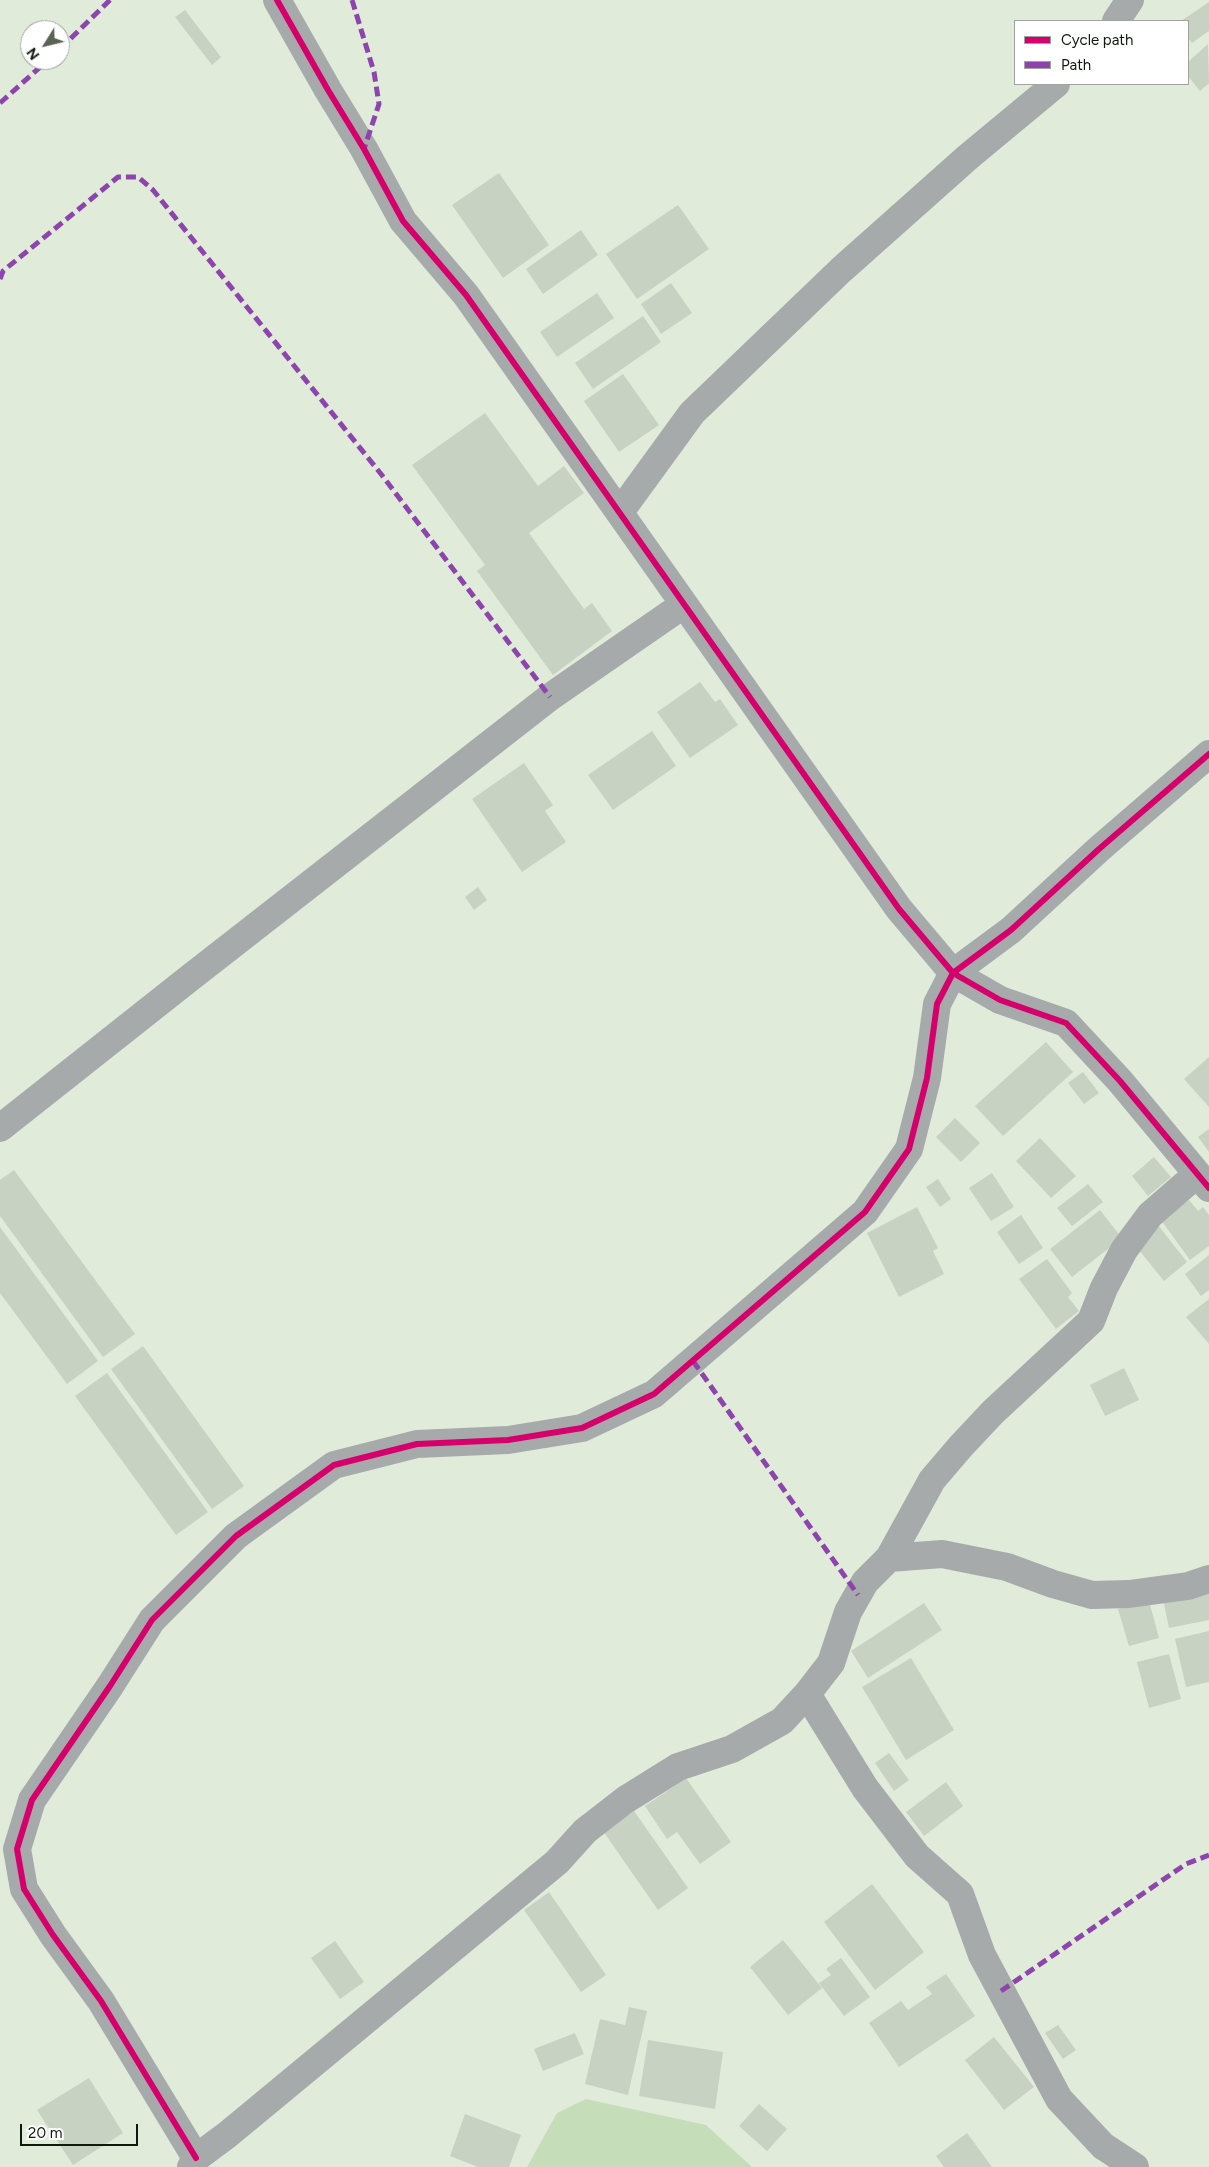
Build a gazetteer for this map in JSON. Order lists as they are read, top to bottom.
{
  "legend": ["Cycle path", "Path"],
  "scale_bar": "20 m",
  "north": "bottom left"
}
